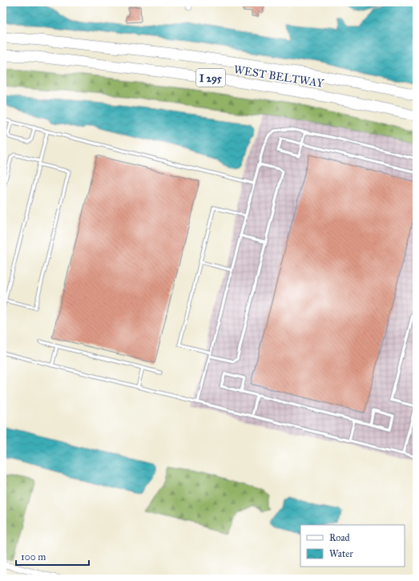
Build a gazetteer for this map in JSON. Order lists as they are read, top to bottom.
{
  "streets": {
    "highway": ["WEST BELTWAY", "I 295"]
  },
  "legend": ["Road", "Water"],
  "scale_bar": "100 m"
}
